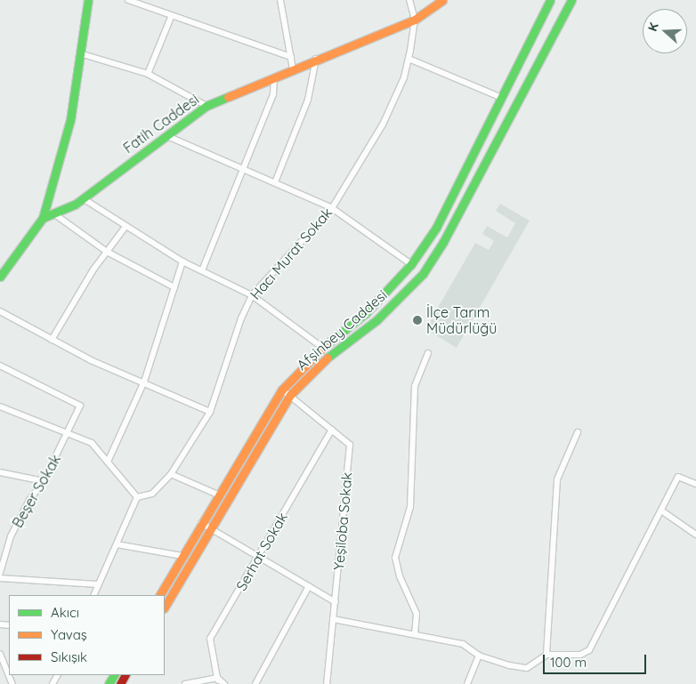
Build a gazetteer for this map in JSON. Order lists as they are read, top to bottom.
{
  "streets": {
    "main road": ["Fatih Caddesi", "Afşinbey Caddesi"],
    "street": [
      "Hacı Murat Sokak",
      "Beşer Sokak",
      "Yeşiloba Sokak",
      "Serhat Sokak"
    ]
  },
  "crossings": [
    ["Fatih Caddesi", "Hacı Murat Sokak"],
    ["Afşinbey Caddesi", "Yeşiloba Sokak"],
    ["Yeşiloba Sokak", "Serhat Sokak"]
  ],
  "places": ["İlçe Tarım Müdürlüğü"],
  "legend": ["Akıcı", "Yavaş", "Sıkışık"],
  "scale_bar": "100 m",
  "north": "left"
}
